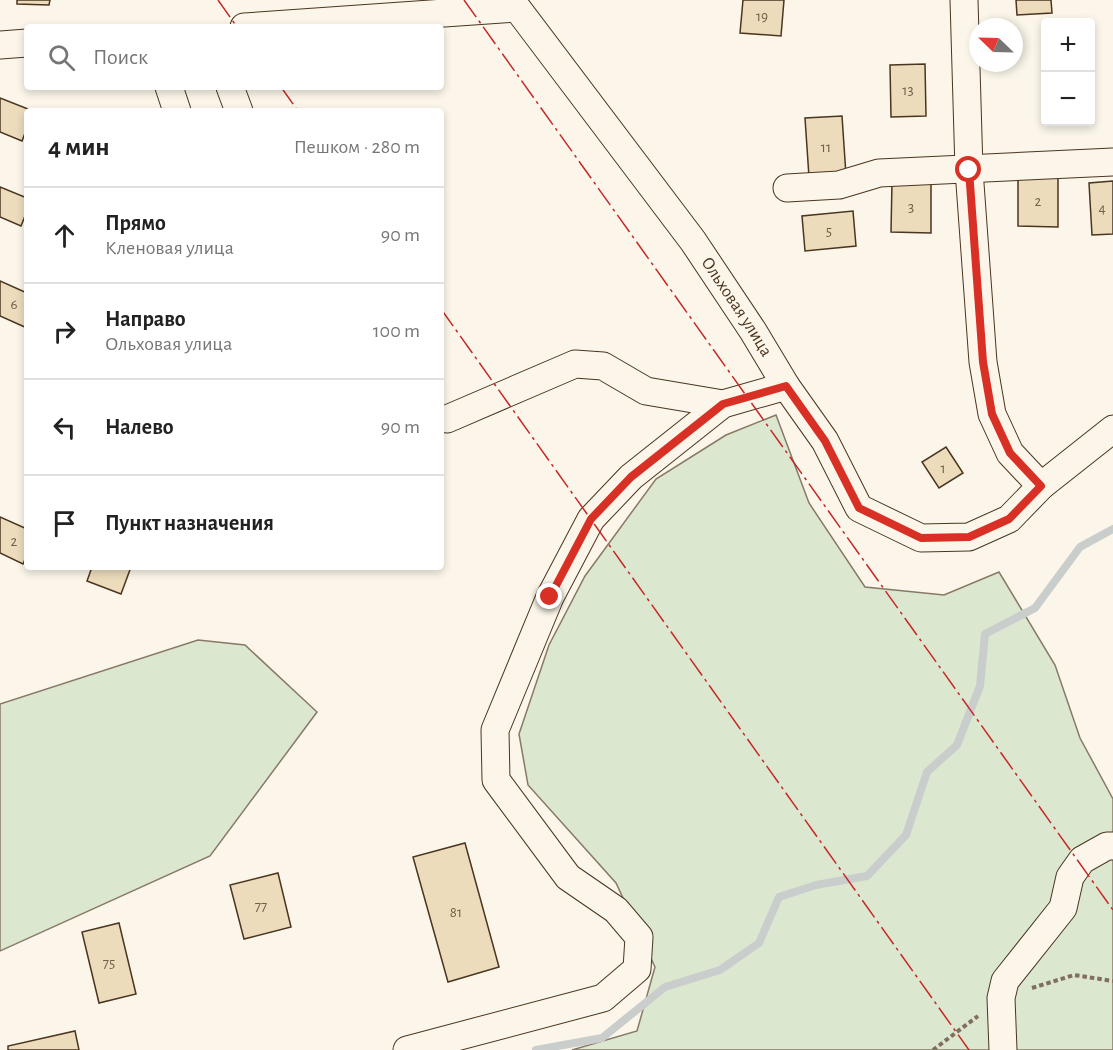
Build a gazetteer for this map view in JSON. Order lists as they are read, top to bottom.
{
  "streets": {
    "street": ["Ольховая улица"]
  },
  "house_numbers": [
    "19",
    "13",
    "11",
    "2",
    "3",
    "4",
    "5",
    "6",
    "1",
    "2",
    "77",
    "81",
    "75"
  ],
  "north": "top left",
  "page": {
    "map_buttons": ["+", "−"],
    "search": "Поиск",
    "heading": ["4 мин", "Пешком · 280 m"],
    "list": [
      ["Прямо", "Кленовая улица", "90 m"],
      ["Направо", "Ольховая улица", "100 m"],
      ["Налево", "90 m"],
      "Пункт назначения"
    ]
  }
}
